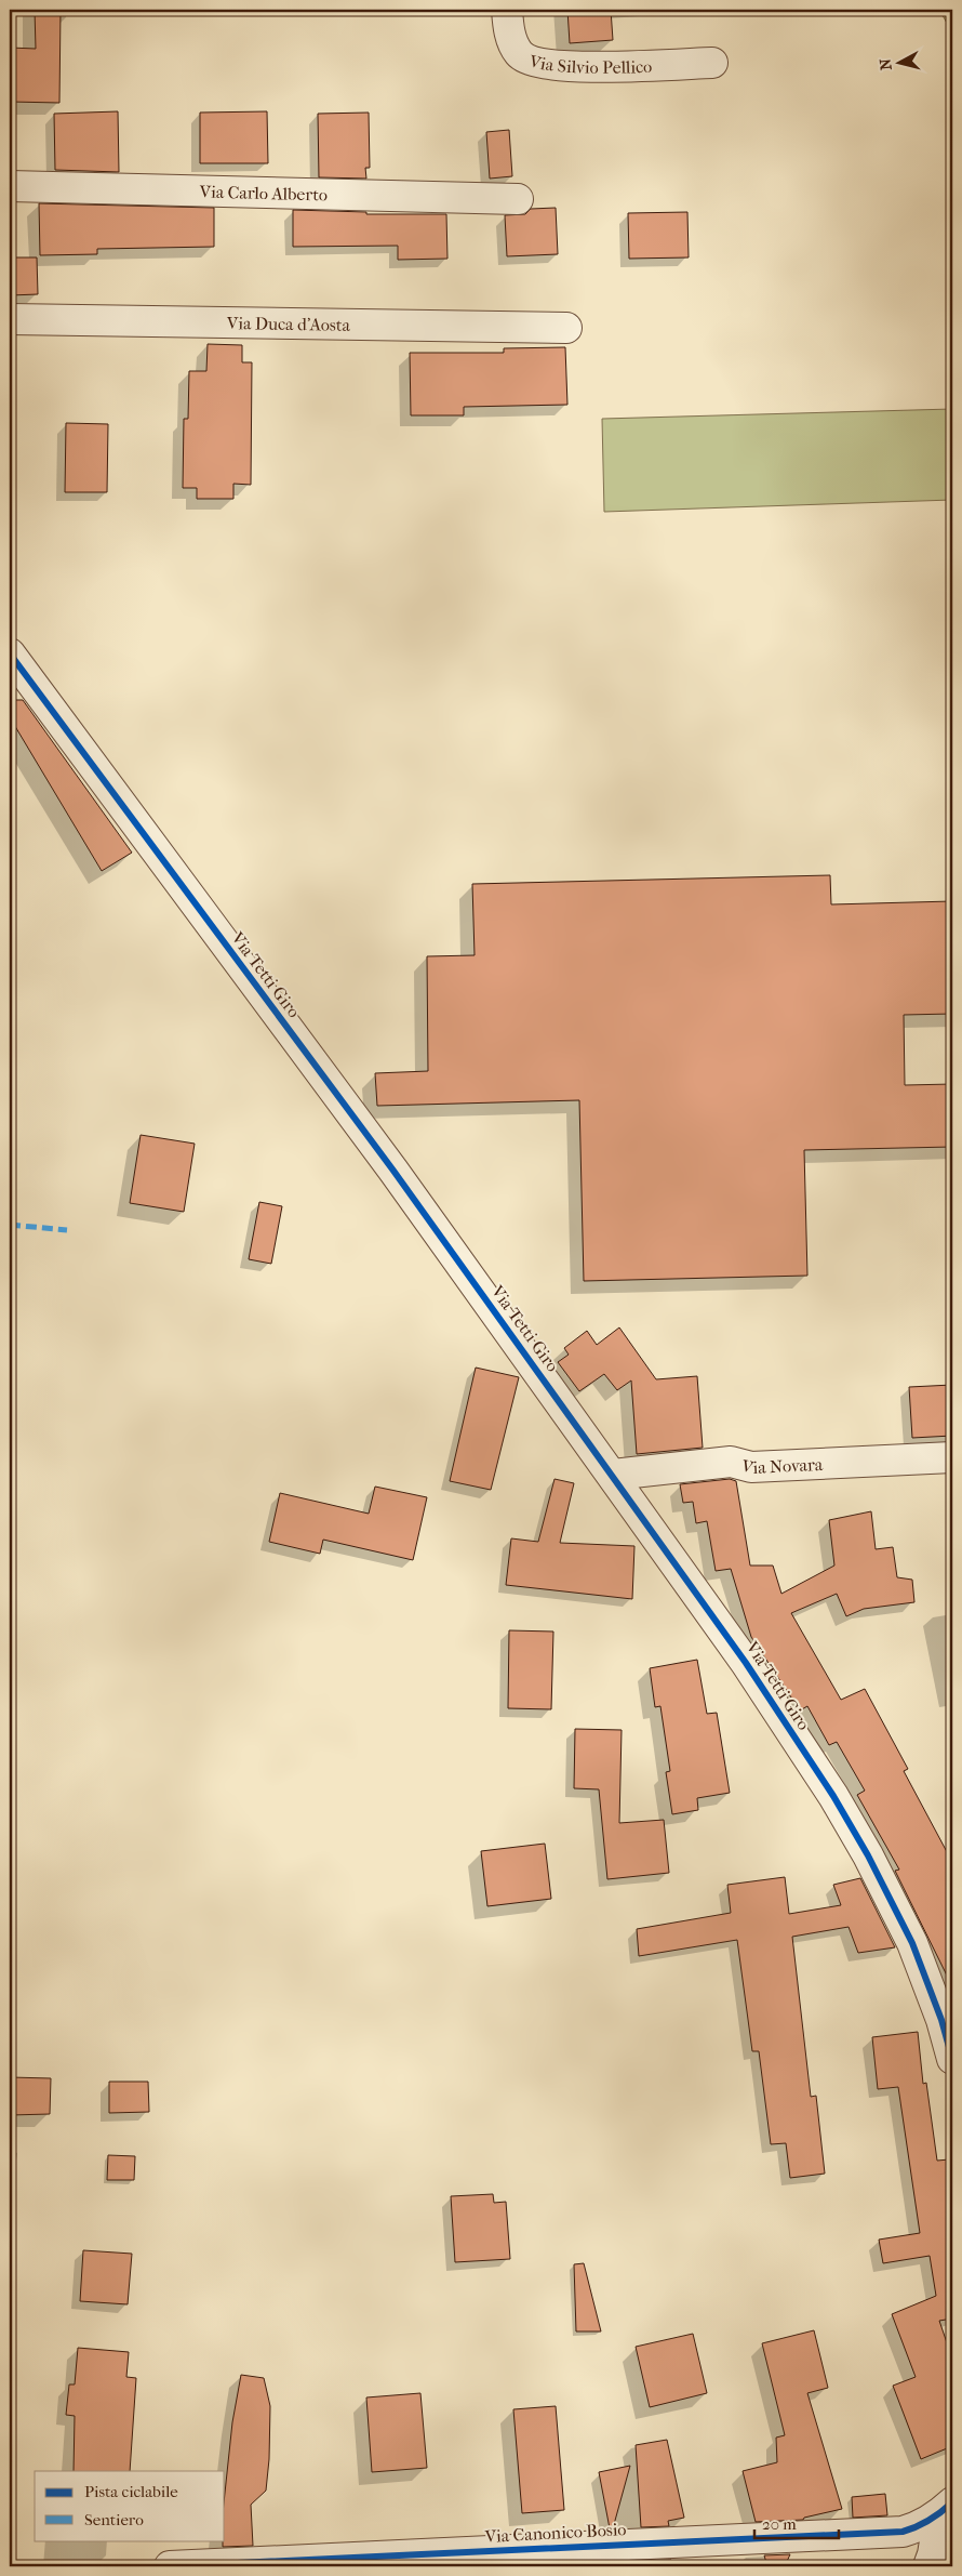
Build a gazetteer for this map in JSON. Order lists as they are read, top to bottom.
{
  "streets": {
    "street": [
      "Via Silvio Pellico",
      "Via Carlo Alberto",
      "Via Duca d'Aosta",
      "Via Tetti Giro",
      "Via Novara",
      "Via Canonico Bosio"
    ]
  },
  "crossings": [
    ["Via Tetti Giro", "Via Novara"]
  ],
  "legend": ["Pista ciclabile", "Sentiero"],
  "scale_bar": "20 m",
  "north": "left"
}
